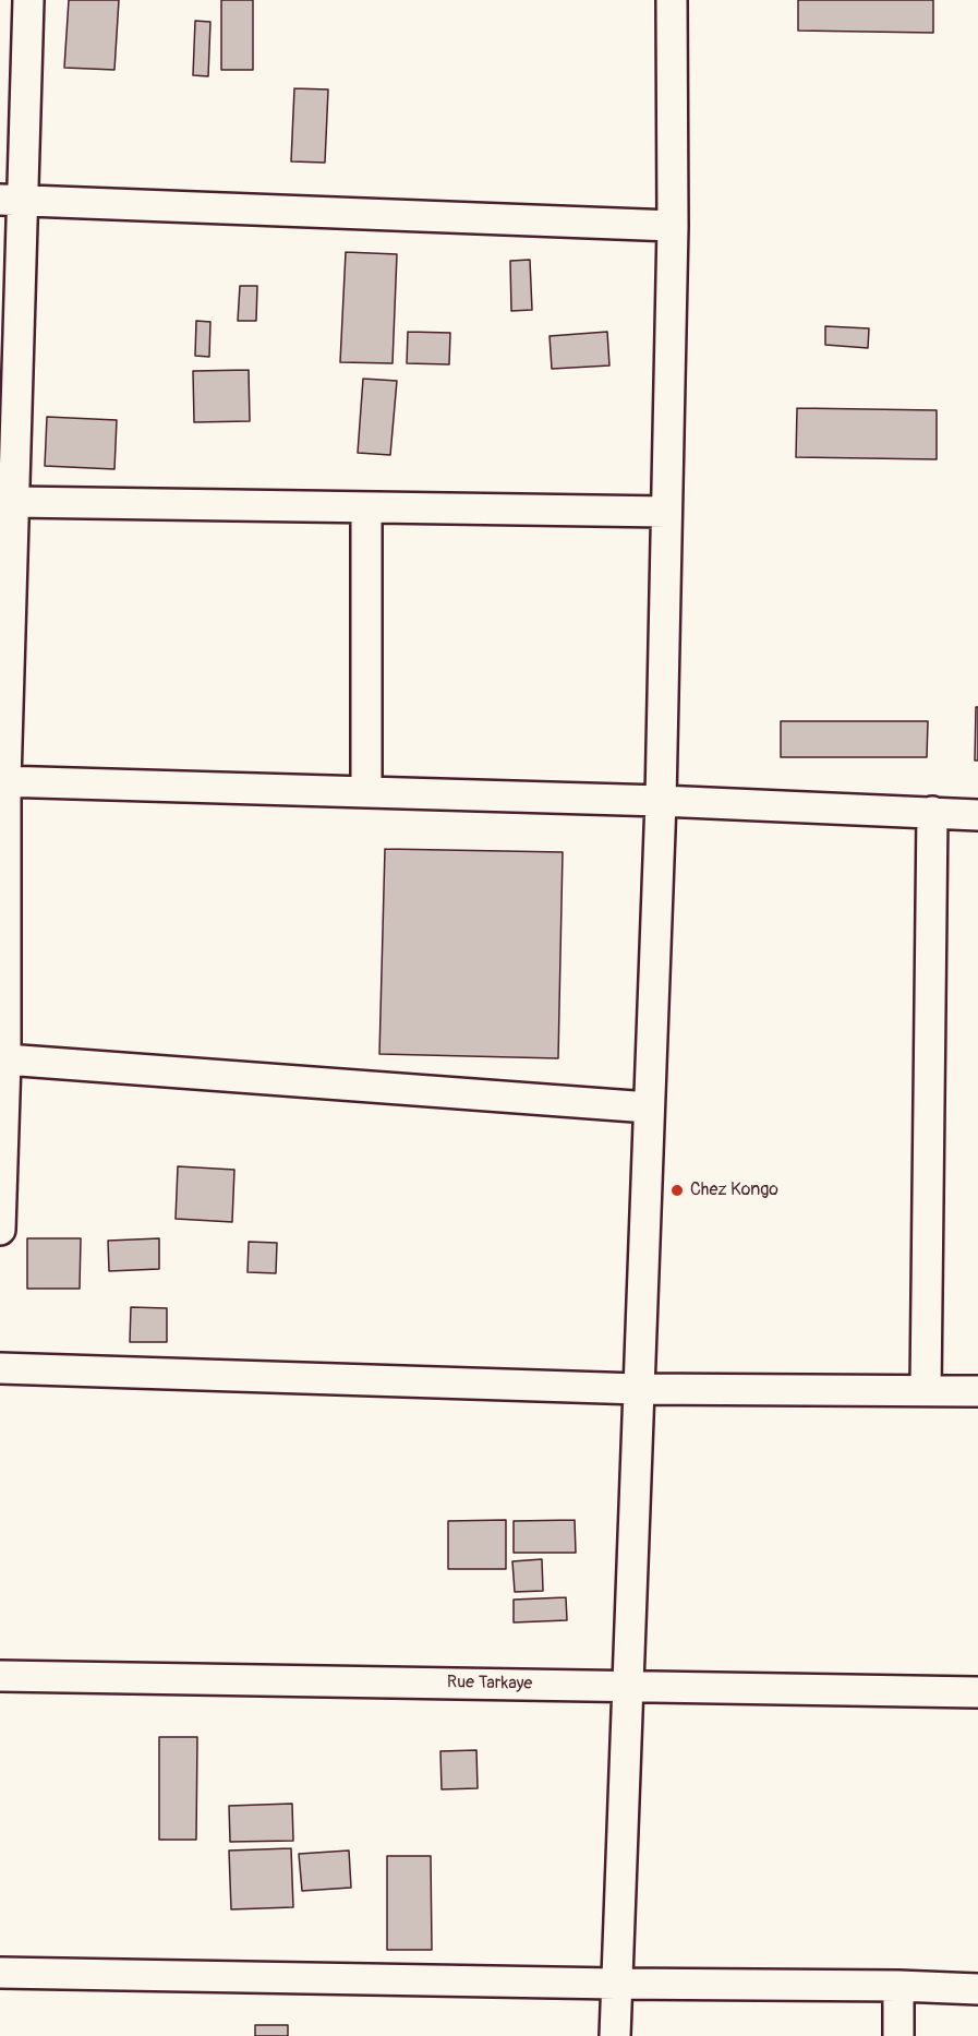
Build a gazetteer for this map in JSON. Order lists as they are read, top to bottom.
{
  "streets": {
    "street": ["Rue Tarkaye"]
  },
  "places": ["Chez Kongo"]
}
